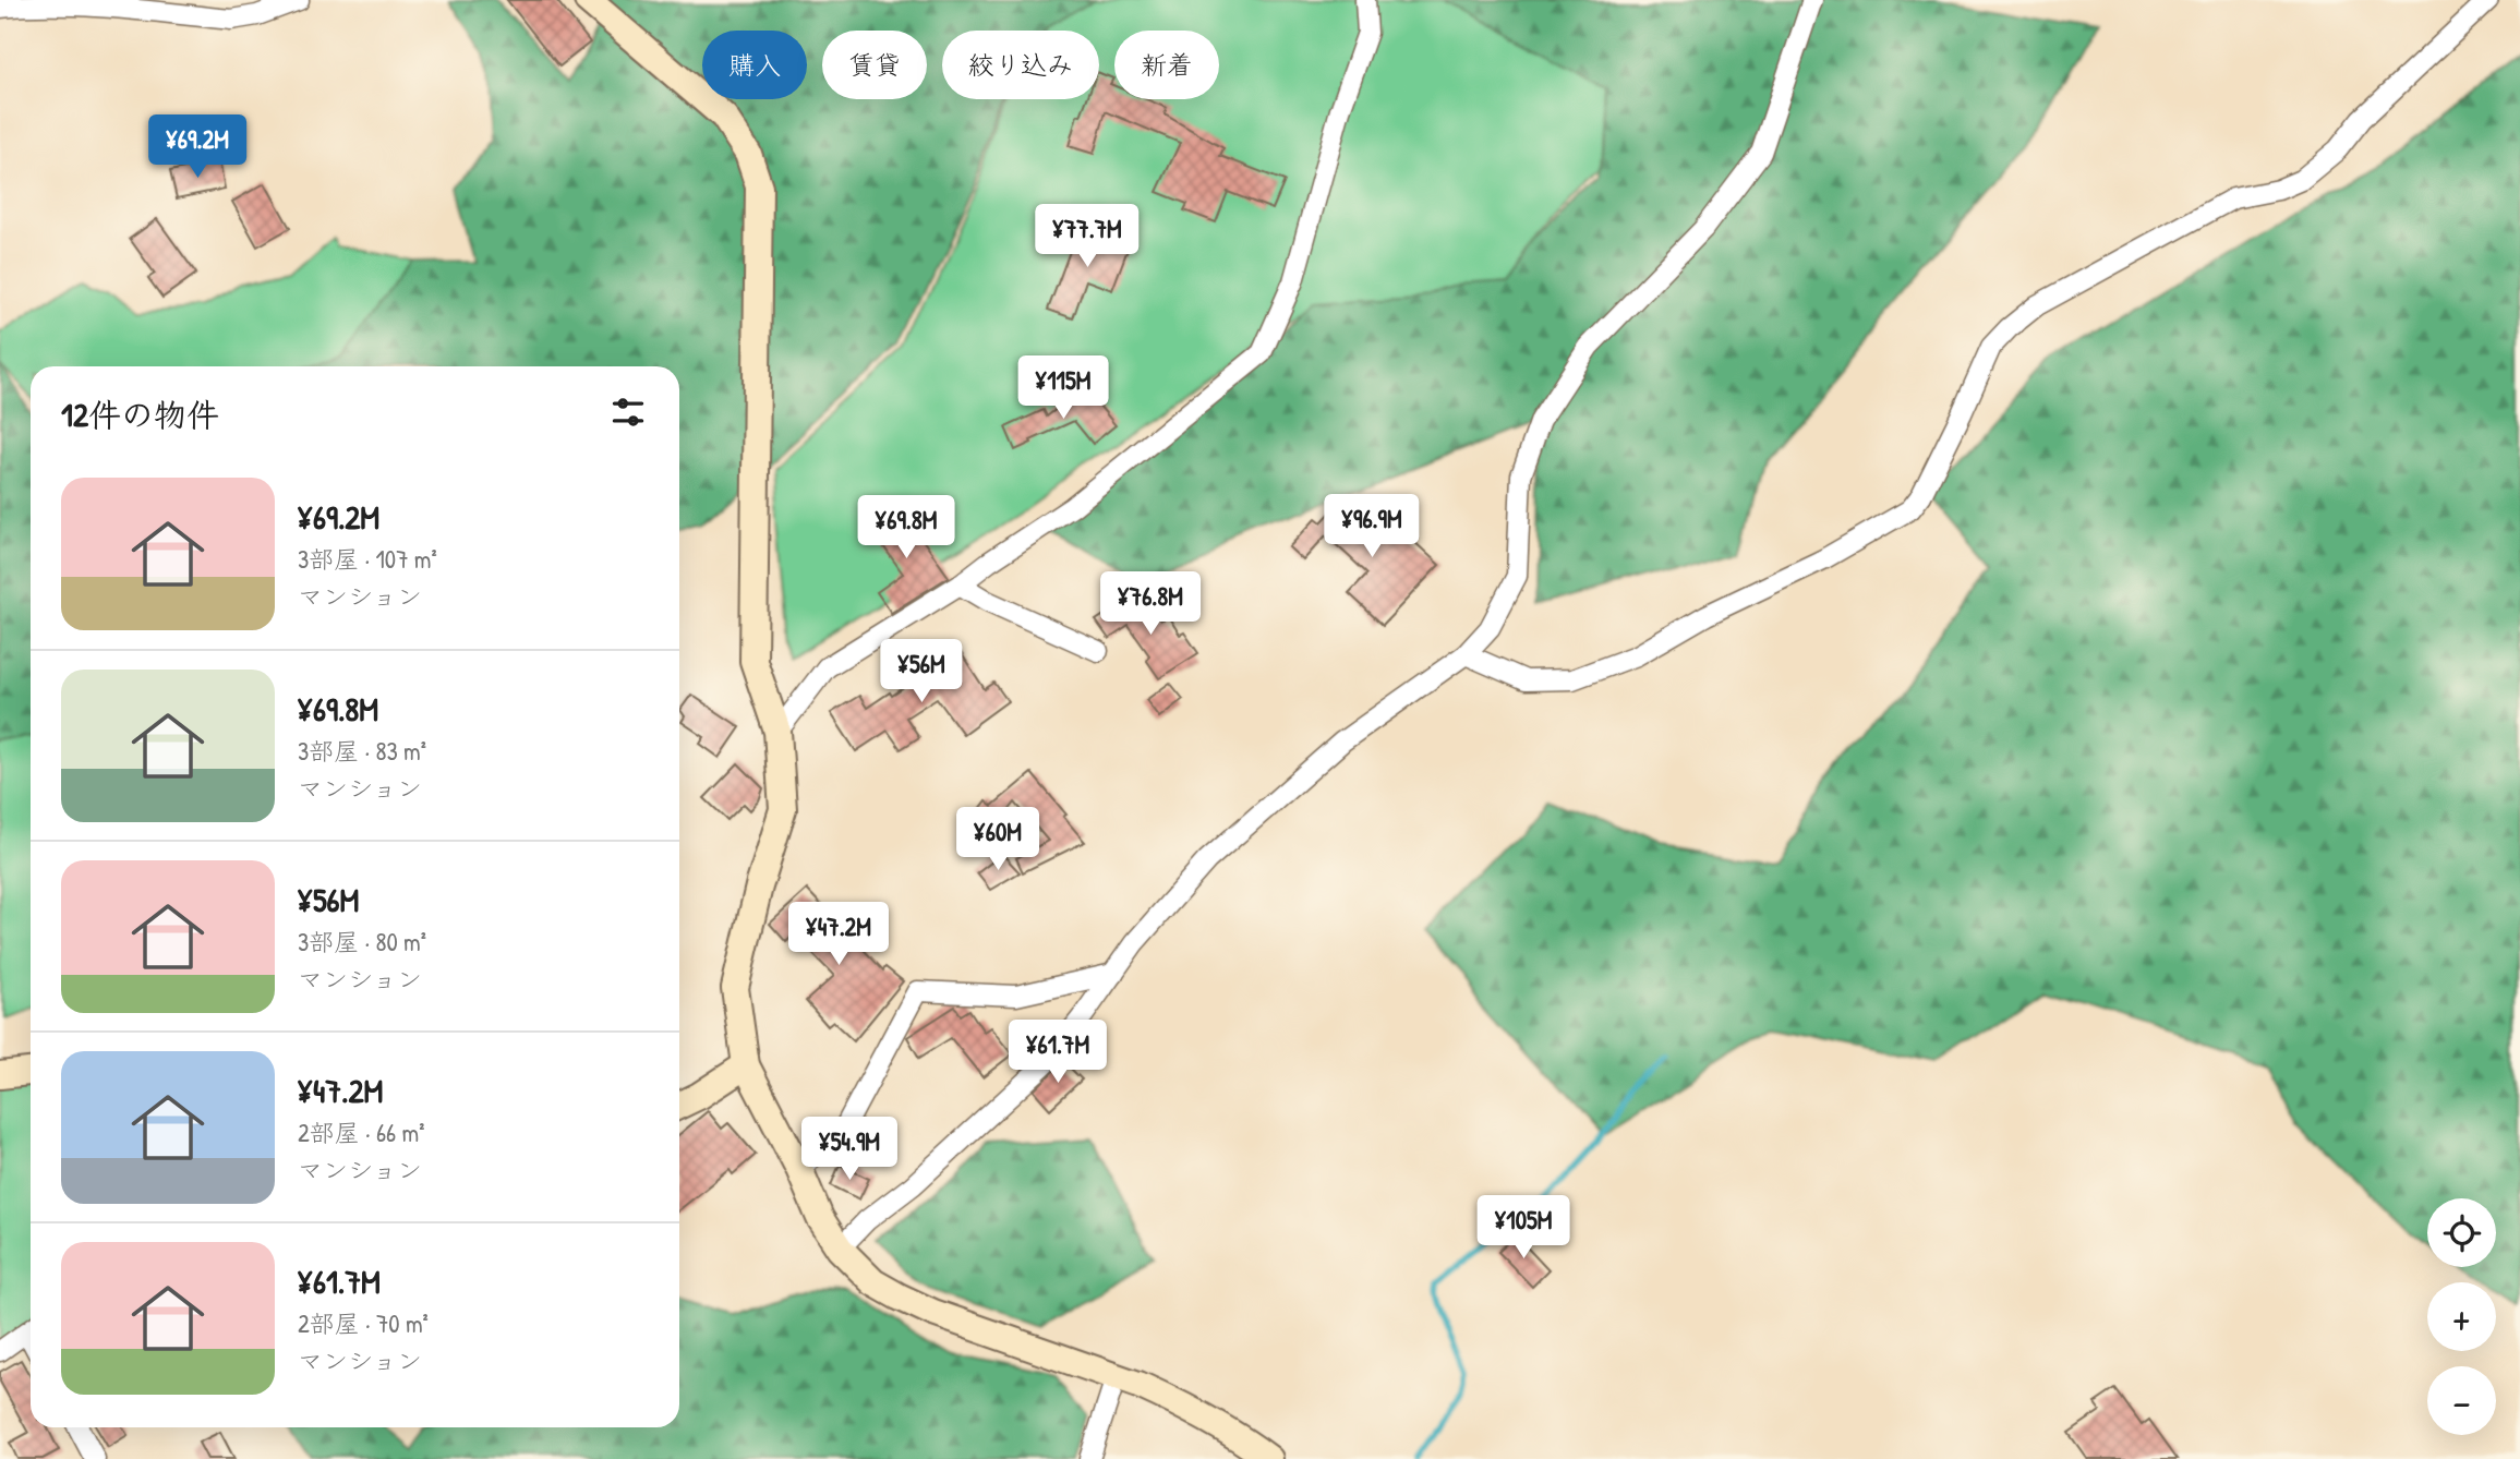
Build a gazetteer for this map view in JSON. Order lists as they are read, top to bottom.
{
  "page": {
    "chip": [
      "購入",
      "賃貸",
      "絞り込み",
      "新着"
    ],
    "price": [
      "¥69.2M",
      "¥77.7M",
      "¥115M",
      "¥96.9M",
      "¥69.8M",
      "¥76.8M",
      "¥56M",
      "¥60M",
      "¥47.2M",
      "¥61.7M",
      "¥54.9M",
      "¥105M"
    ],
    "heading": "12件の物件",
    "list": [
      {
        "name": "¥69.2M",
        "note": "3部屋 · 107 m² · マンション"
      },
      {
        "name": "¥69.8M",
        "note": "3部屋 · 83 m² · マンション"
      },
      {
        "name": "¥56M",
        "note": "3部屋 · 80 m² · マンション"
      },
      {
        "name": "¥47.2M",
        "note": "2部屋 · 66 m² · マンション"
      },
      {
        "name": "¥61.7M",
        "note": "2部屋 · 70 m² · マンション"
      }
    ],
    "map_buttons": ["+", "−"]
  }
}
